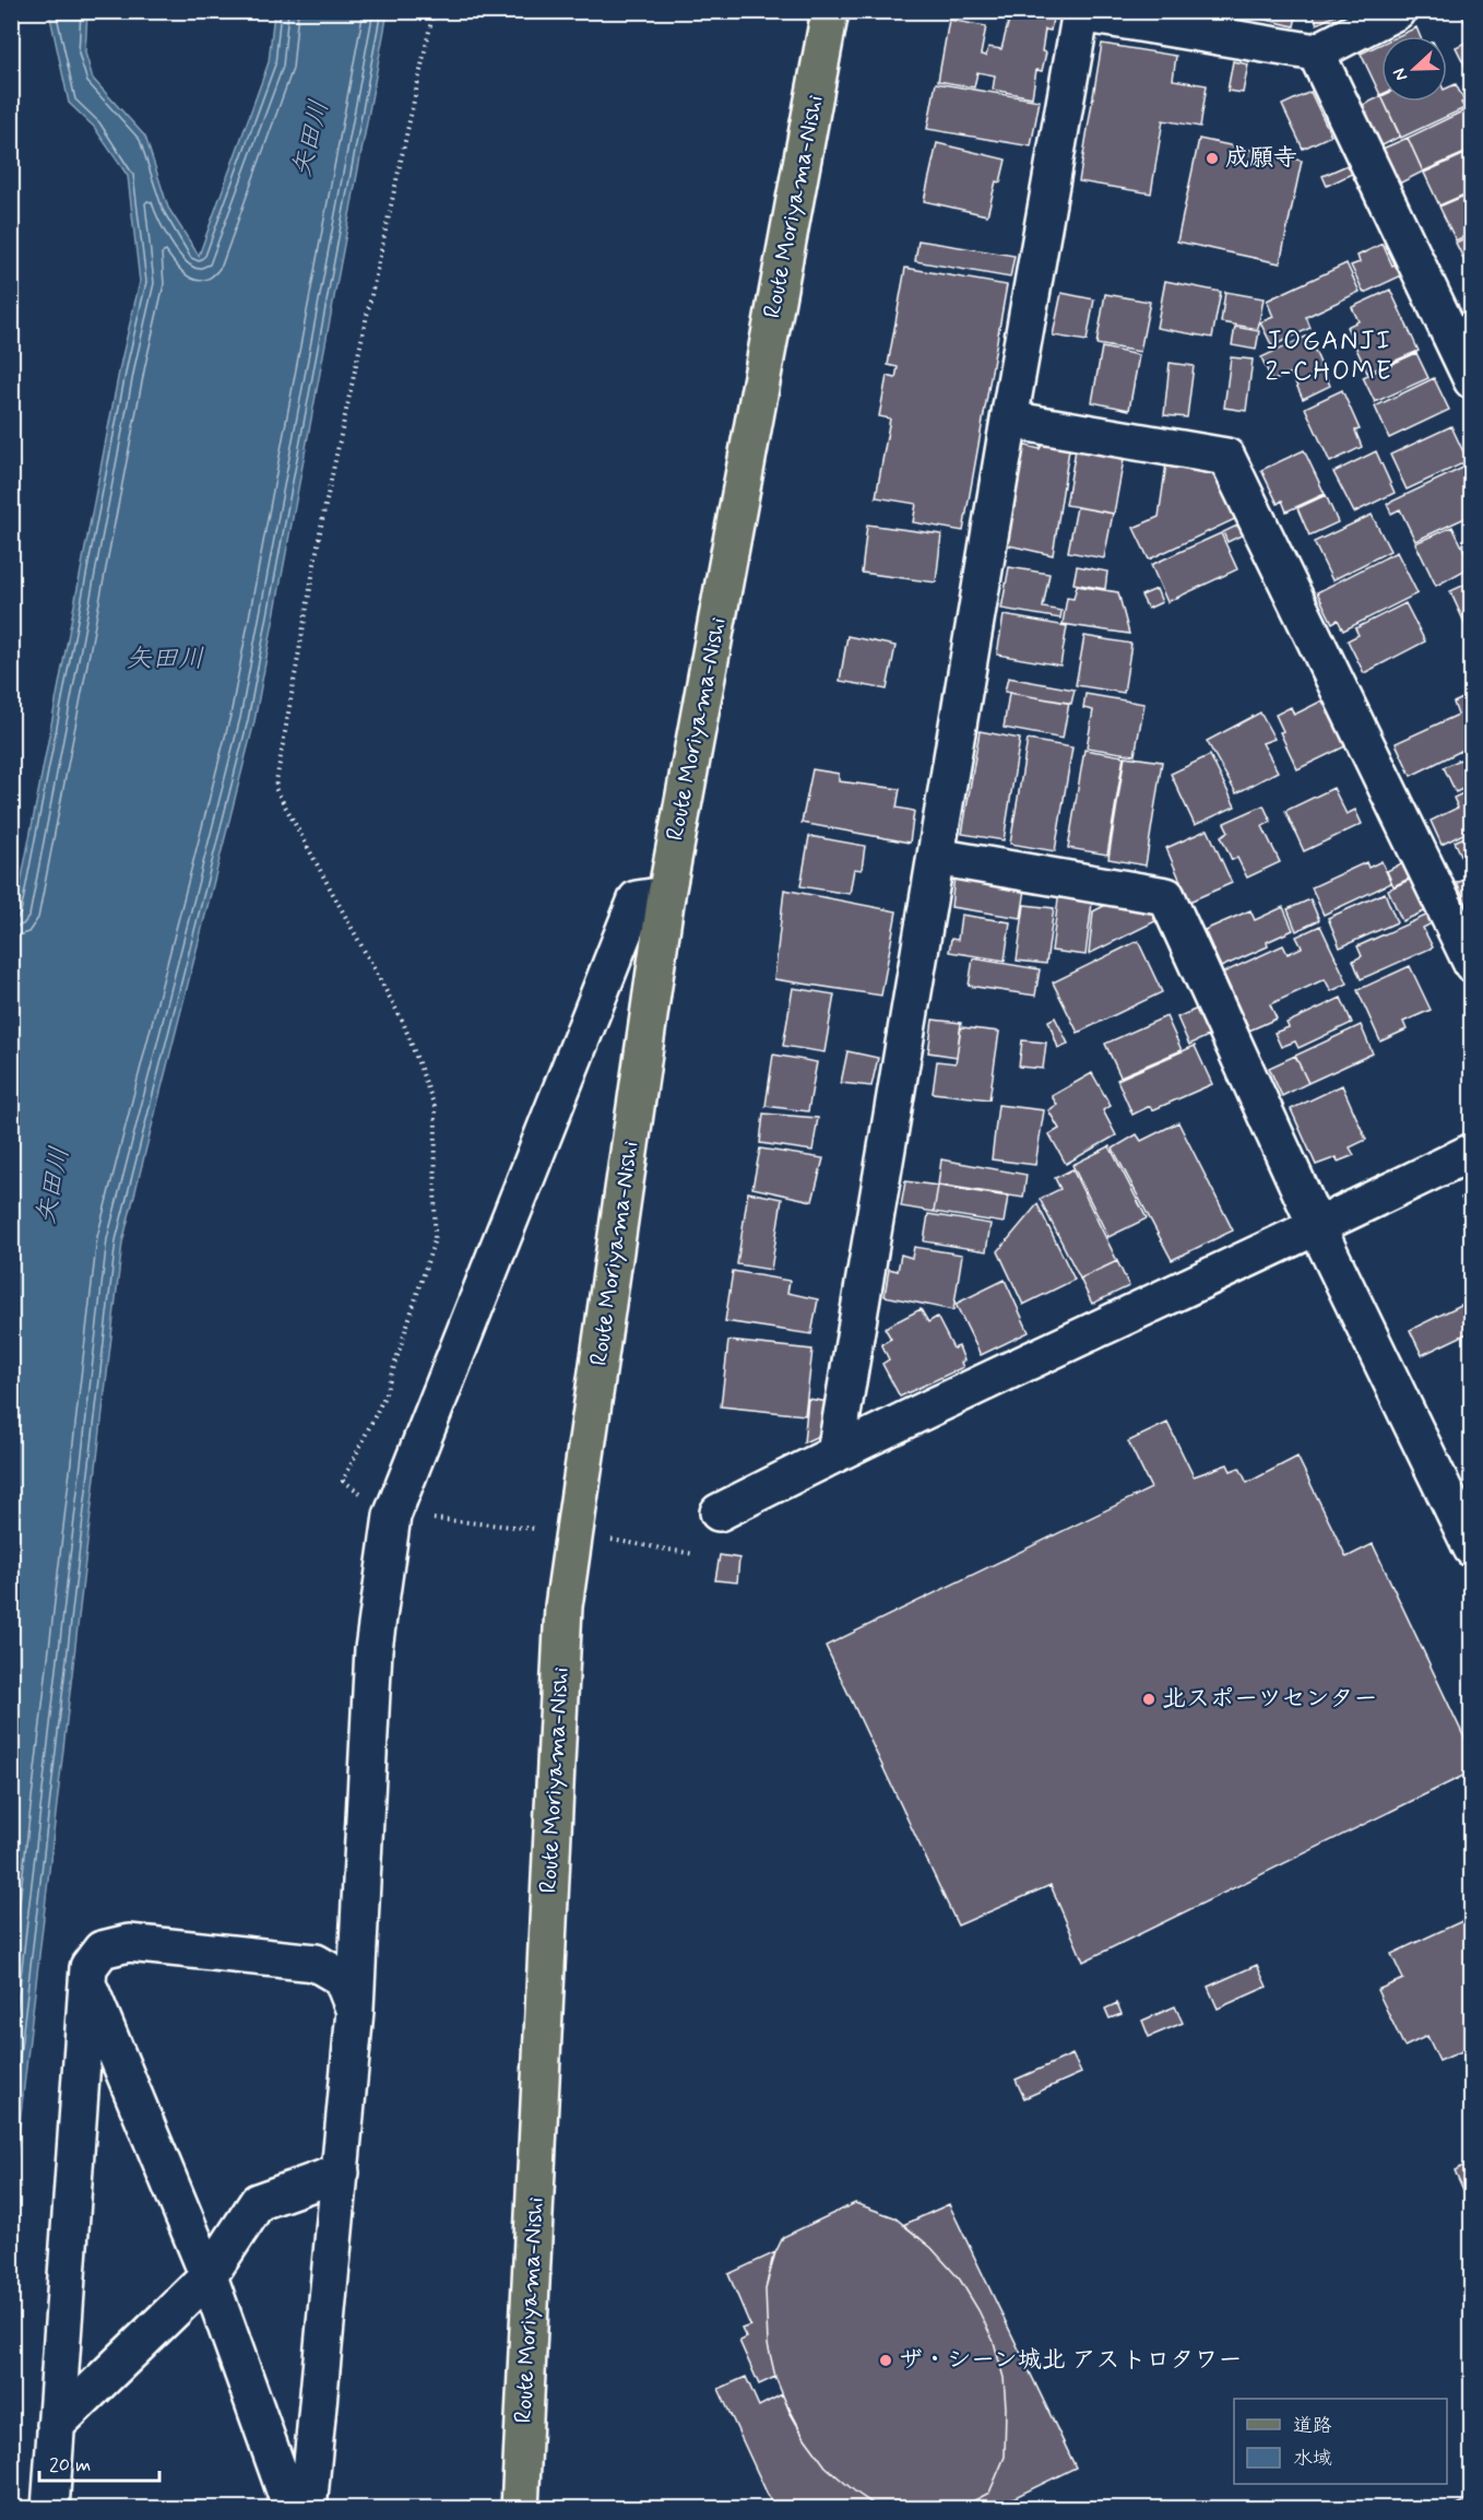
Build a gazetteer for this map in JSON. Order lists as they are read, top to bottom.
{
  "streets": {
    "main road": ["Route Moriyama-Nishi"]
  },
  "districts": ["JOGANJI 2-CHOME"],
  "water": ["矢田川"],
  "places": ["成願寺", "北スポーツセンター", "ザ・シーン城北 アストロタワー"],
  "legend": ["道路", "水域"],
  "scale_bar": "20 m",
  "north": "left"
}
